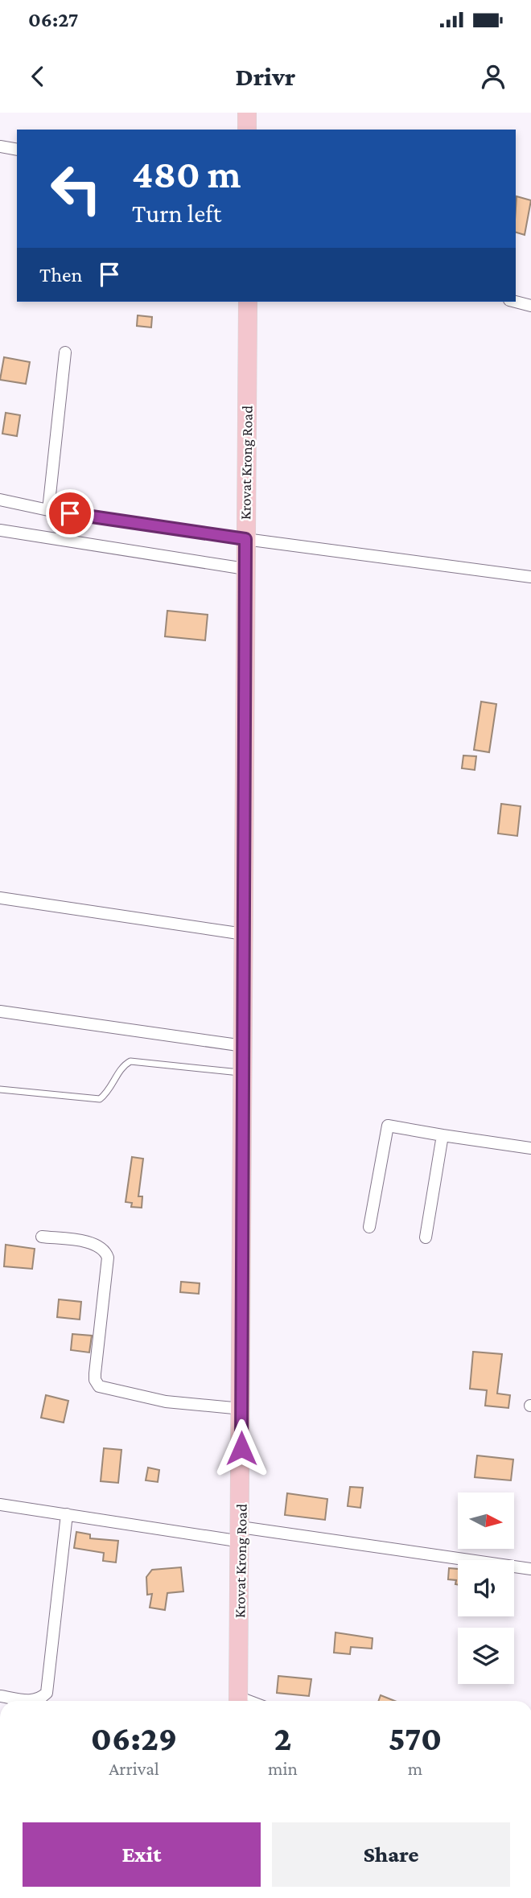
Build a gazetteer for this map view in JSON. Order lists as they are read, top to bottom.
{
  "streets": {
    "highway": ["Krovat Krong Road"]
  },
  "north": "right",
  "page": {
    "status": "06:27",
    "header": "Drivr",
    "turn": ["480 m", "Turn left"],
    "then": "Then",
    "eta": [
      "06:29",
      "Arrival",
      "2",
      "min",
      "570",
      "m"
    ],
    "buttons": ["Exit", "Share"]
  }
}
